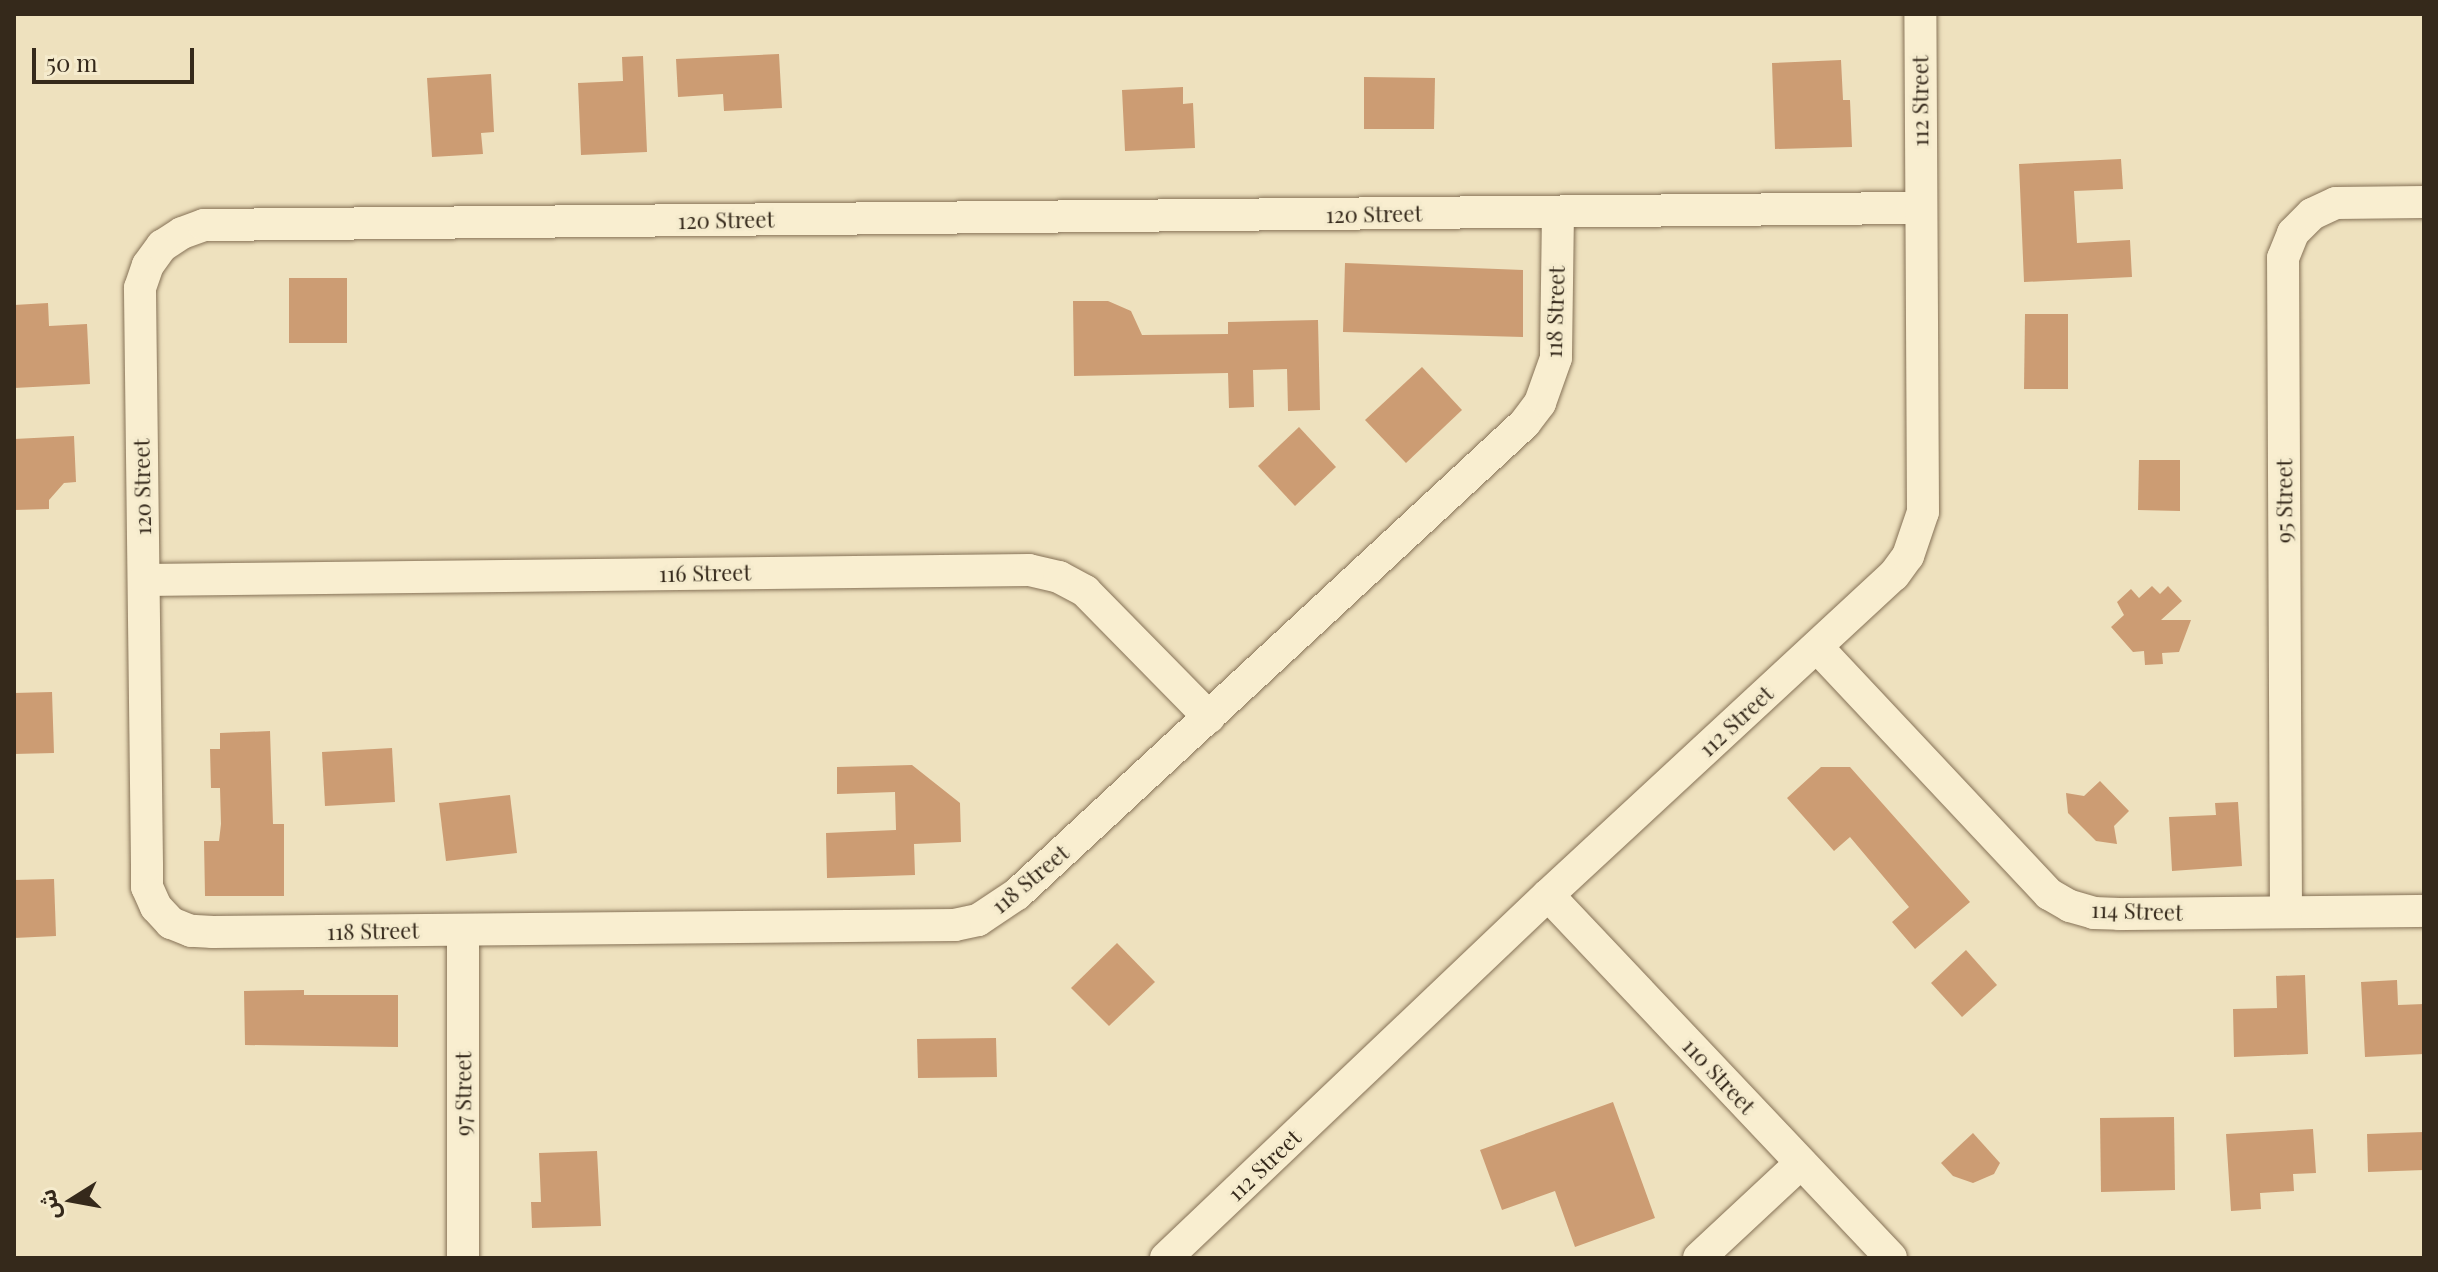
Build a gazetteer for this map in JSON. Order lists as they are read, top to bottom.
{
  "streets": {
    "street": [
      "112 Street",
      "120 Street",
      "118 Street",
      "95 Street",
      "116 Street",
      "114 Street",
      "110 Street",
      "97 Street"
    ]
  },
  "crossings": [
    ["112 Street", "120 Street"],
    ["112 Street", "114 Street"],
    ["112 Street", "110 Street"],
    ["120 Street", "118 Street"],
    ["120 Street", "116 Street"],
    ["118 Street", "116 Street"],
    ["118 Street", "97 Street"],
    ["95 Street", "114 Street"]
  ],
  "scale_bar": "50 m",
  "north": "left"
}
